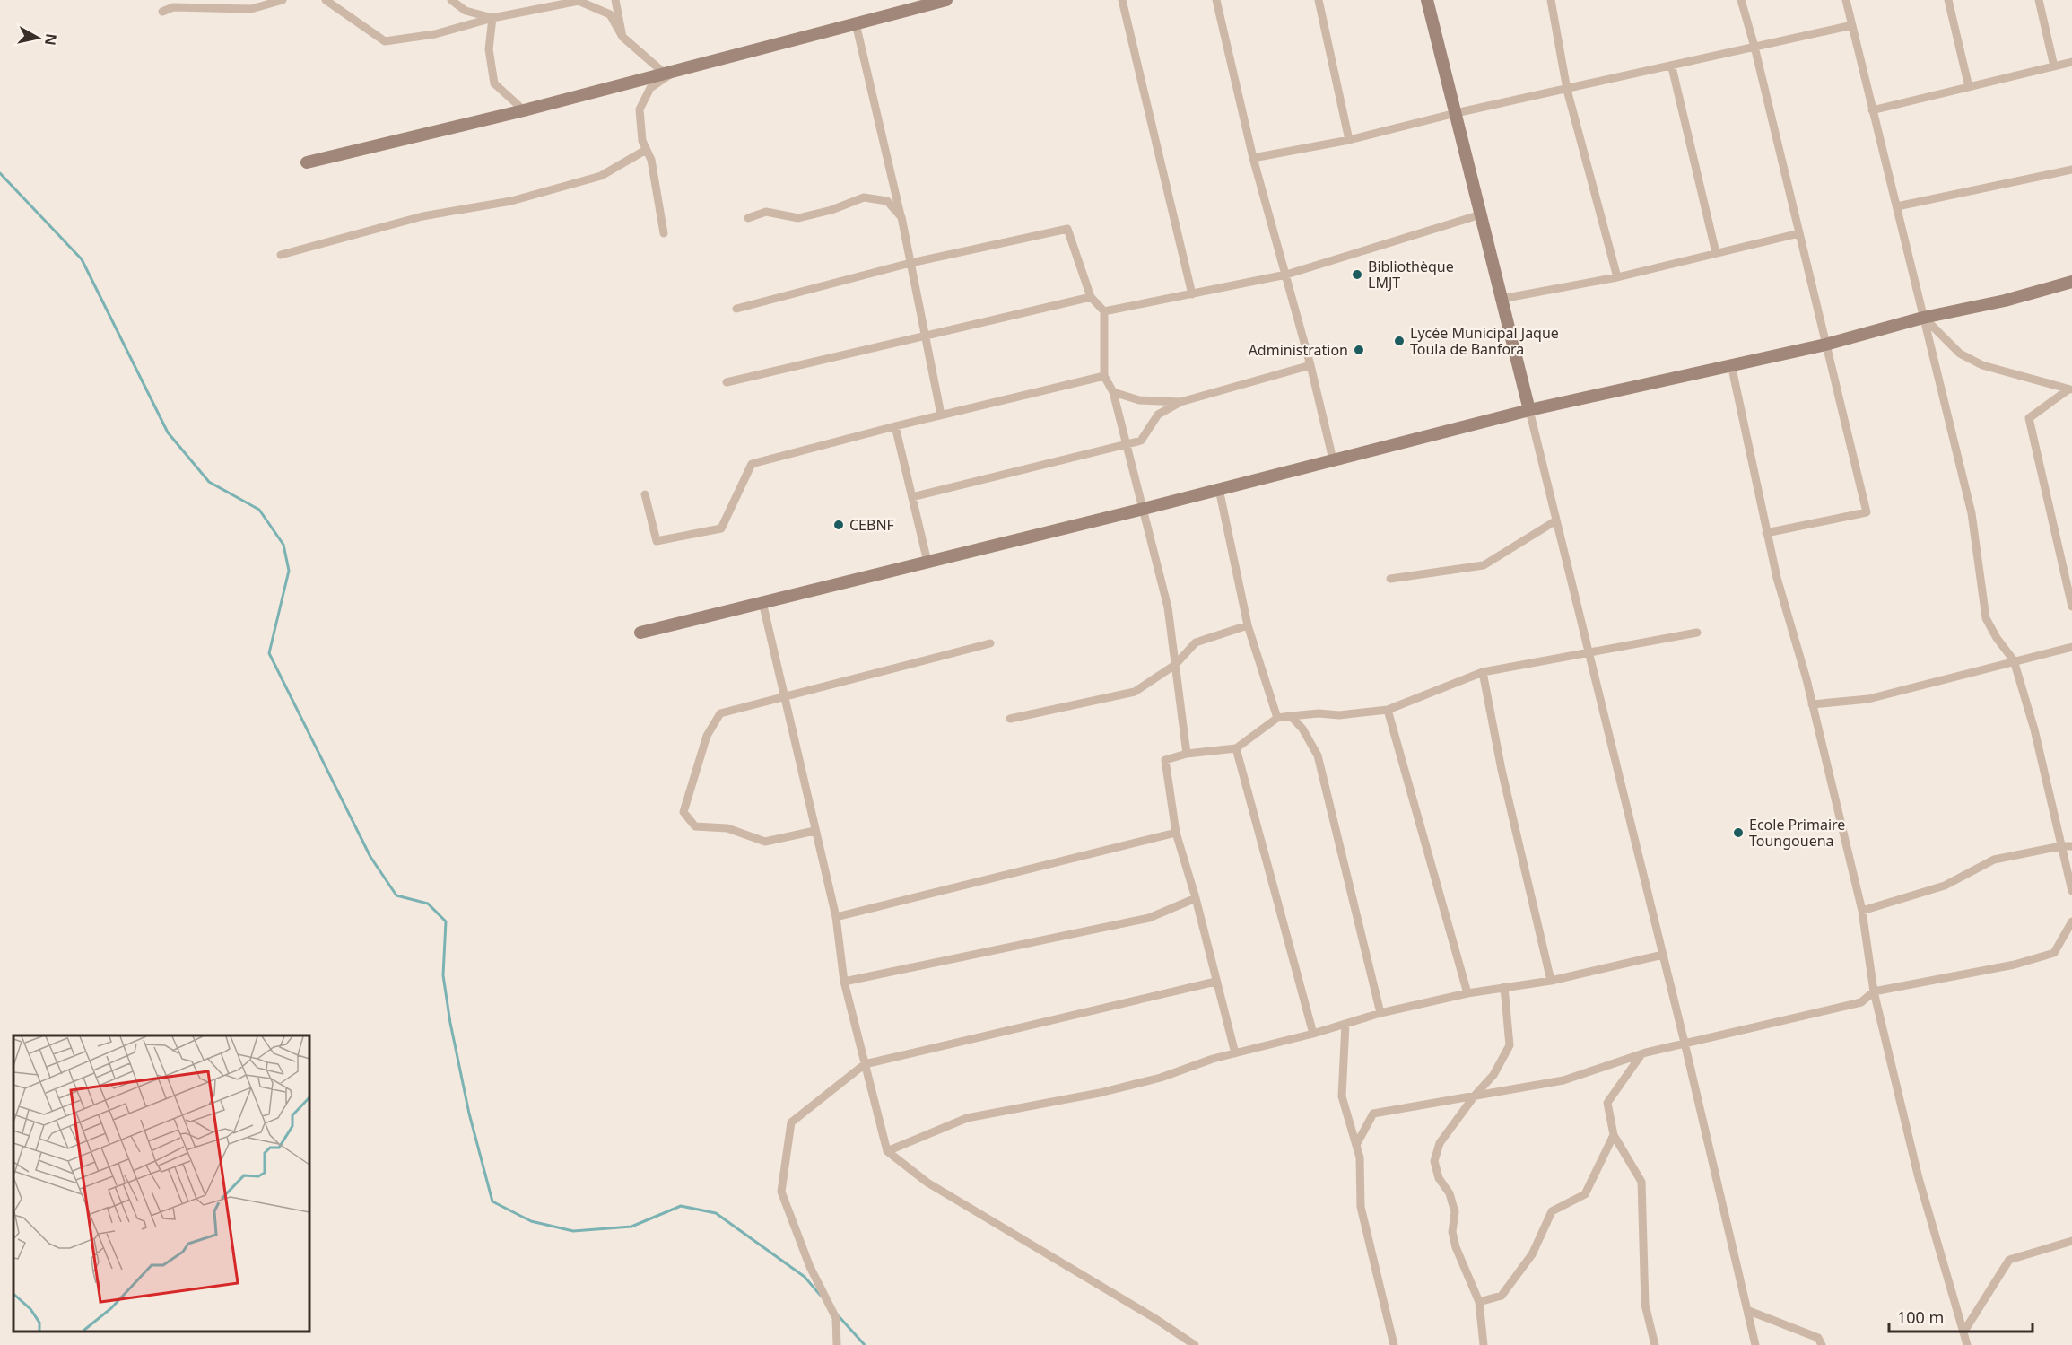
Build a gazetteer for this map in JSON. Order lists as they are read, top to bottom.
{
  "places": [
    "Bibliothèque LMJT",
    "Lycée Municipal Jaque Toula de Banfora",
    "Administration",
    "CEBNF",
    "Ecole Primaire Toungouena"
  ],
  "scale_bar": "100 m",
  "north": "right"
}
